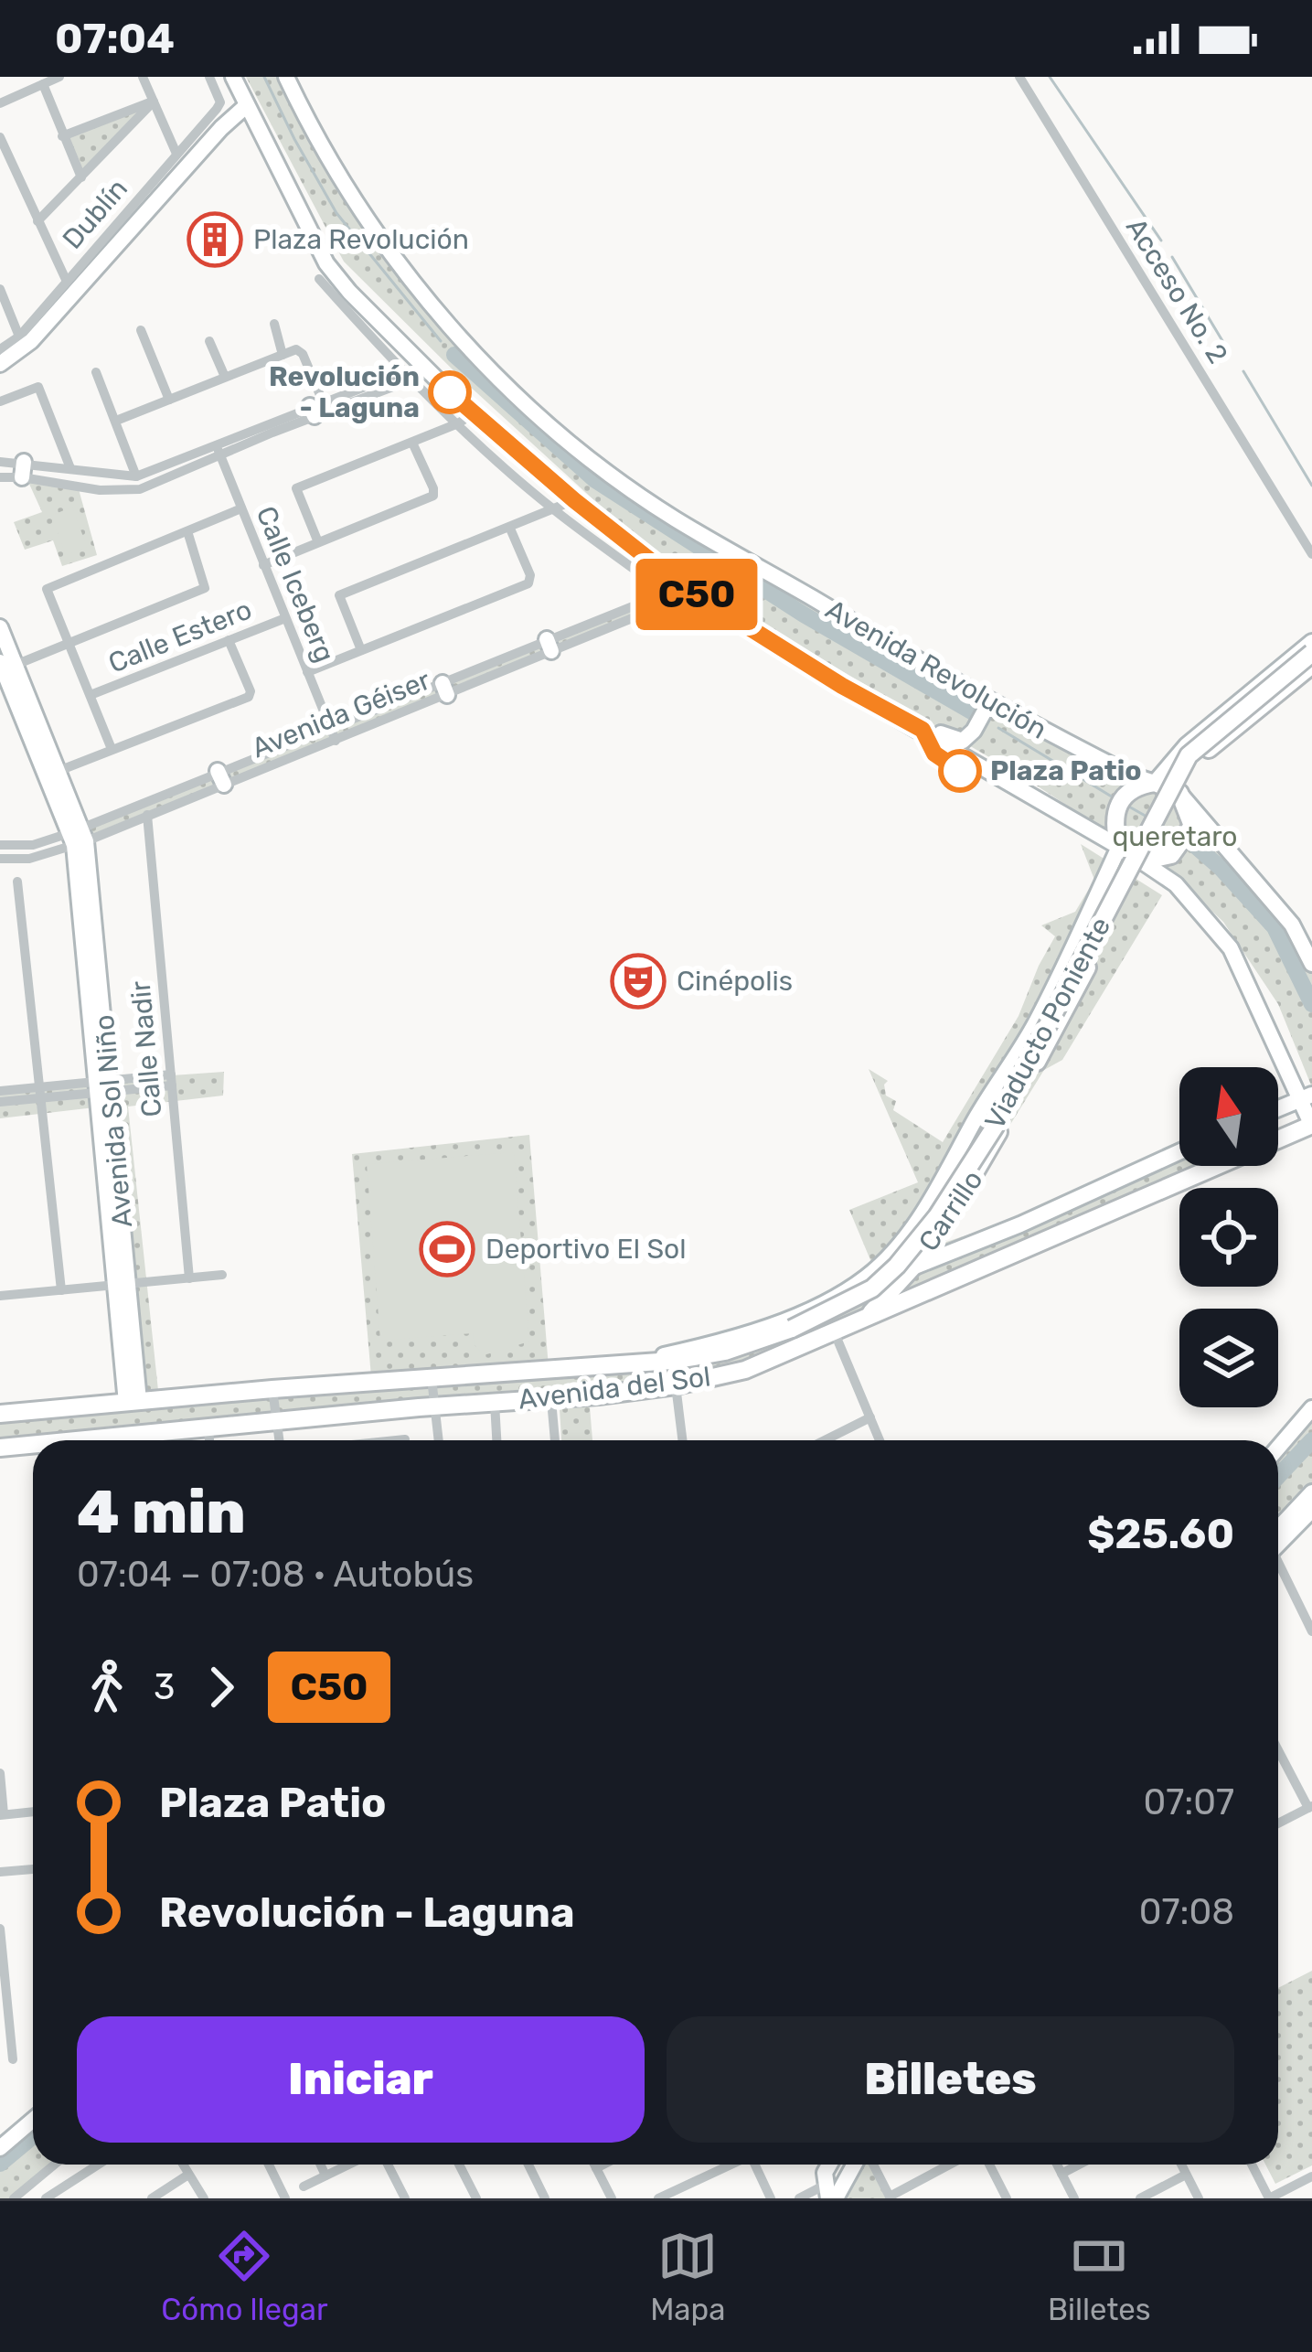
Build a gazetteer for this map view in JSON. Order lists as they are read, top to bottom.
{
  "streets": {
    "main road": [
      "Avenida Revolución",
      "Viaducto Poniente",
      "Avenida Sol Niño",
      "Carrillo",
      "Avenida del Sol"
    ],
    "street": [
      "Dublín",
      "Acceso No. 2",
      "Calle Iceberg",
      "Calle Estero",
      "Avenida Géiser",
      "Calle Nadir"
    ]
  },
  "crossings": [
    ["Calle Iceberg", "Calle Estero"],
    ["Calle Iceberg", "Avenida Géiser"],
    ["Avenida Revolución", "Carrillo"],
    ["Avenida Revolución", "Avenida del Sol"],
    ["Avenida Géiser", "Calle Nadir"],
    ["Avenida Géiser", "Avenida Sol Niño"],
    ["Viaducto Poniente", "Avenida del Sol"],
    ["Avenida Sol Niño", "Avenida del Sol"],
    ["Carrillo", "Avenida del Sol"]
  ],
  "parks": ["queretaro"],
  "places": {
    "building": ["Plaza Revolución"],
    "other": ["Revolución - Laguna", "Plaza Patio"],
    "theatre": ["Cinépolis"],
    "sports": ["Deportivo El Sol"]
  },
  "lines": ["bus line C50"],
  "north": "top",
  "page": {
    "status": "07:04",
    "on_map": "C50",
    "heading": ["4 min", "07:04 – 07:08 · Autobús", "$25.60"],
    "legs": ["3", "C50"],
    "list": [
      {
        "name": "Plaza Patio",
        "value": "07:07"
      },
      {
        "name": "Revolución - Laguna",
        "value": "07:08"
      }
    ],
    "buttons": ["Iniciar", "Billetes"],
    "tabs": ["Cómo llegar", "Mapa", "Billetes"]
  }
}
